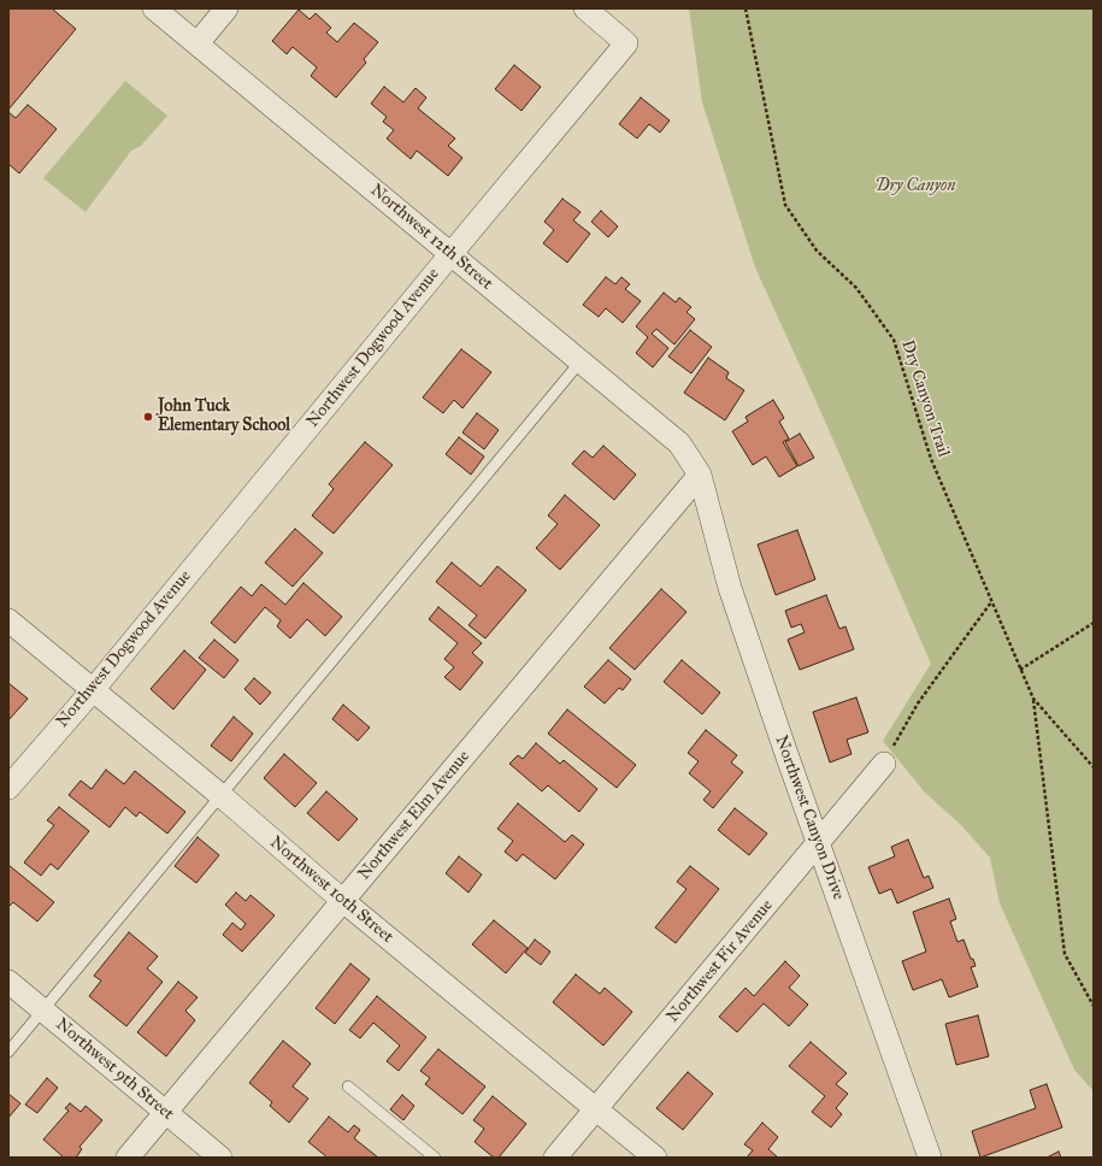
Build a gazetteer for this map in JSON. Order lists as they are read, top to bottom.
{
  "streets": {
    "street": [
      "Northwest 12th Street",
      "Northwest Dogwood Avenue",
      "Northwest Elm Avenue",
      "Northwest Canyon Drive",
      "Northwest 10th Street",
      "Northwest Fir Avenue",
      "Northwest 9th Street"
    ],
    "path": ["Dry Canyon Trail"]
  },
  "crossings": [
    ["Northwest 12th Street", "Northwest Dogwood Avenue"],
    ["Northwest 12th Street", "Northwest Elm Avenue"],
    ["Northwest 12th Street", "Northwest Canyon Drive"],
    ["Northwest Dogwood Avenue", "Northwest 10th Street"],
    ["Northwest Elm Avenue", "Northwest Canyon Drive"],
    ["Northwest Elm Avenue", "Northwest 10th Street"],
    ["Northwest Elm Avenue", "Northwest 9th Street"],
    ["Northwest Canyon Drive", "Northwest Fir Avenue"],
    ["Northwest 10th Street", "Northwest Fir Avenue"]
  ],
  "parks": ["Dry Canyon"],
  "places": ["John Tuck Elementary School"]
}
